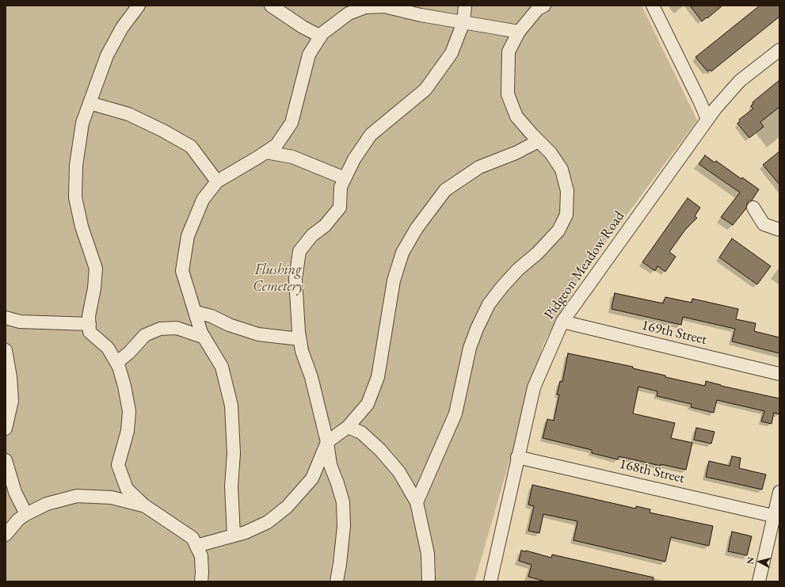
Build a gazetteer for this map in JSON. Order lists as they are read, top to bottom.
{
  "streets": {
    "street": ["Pidgeon Meadow Road", "169th Street", "168th Street"]
  },
  "crossings": [
    ["Pidgeon Meadow Road", "169th Street"],
    ["Pidgeon Meadow Road", "168th Street"]
  ],
  "parks": ["Flushing Cemetery"],
  "north": "left"
}
